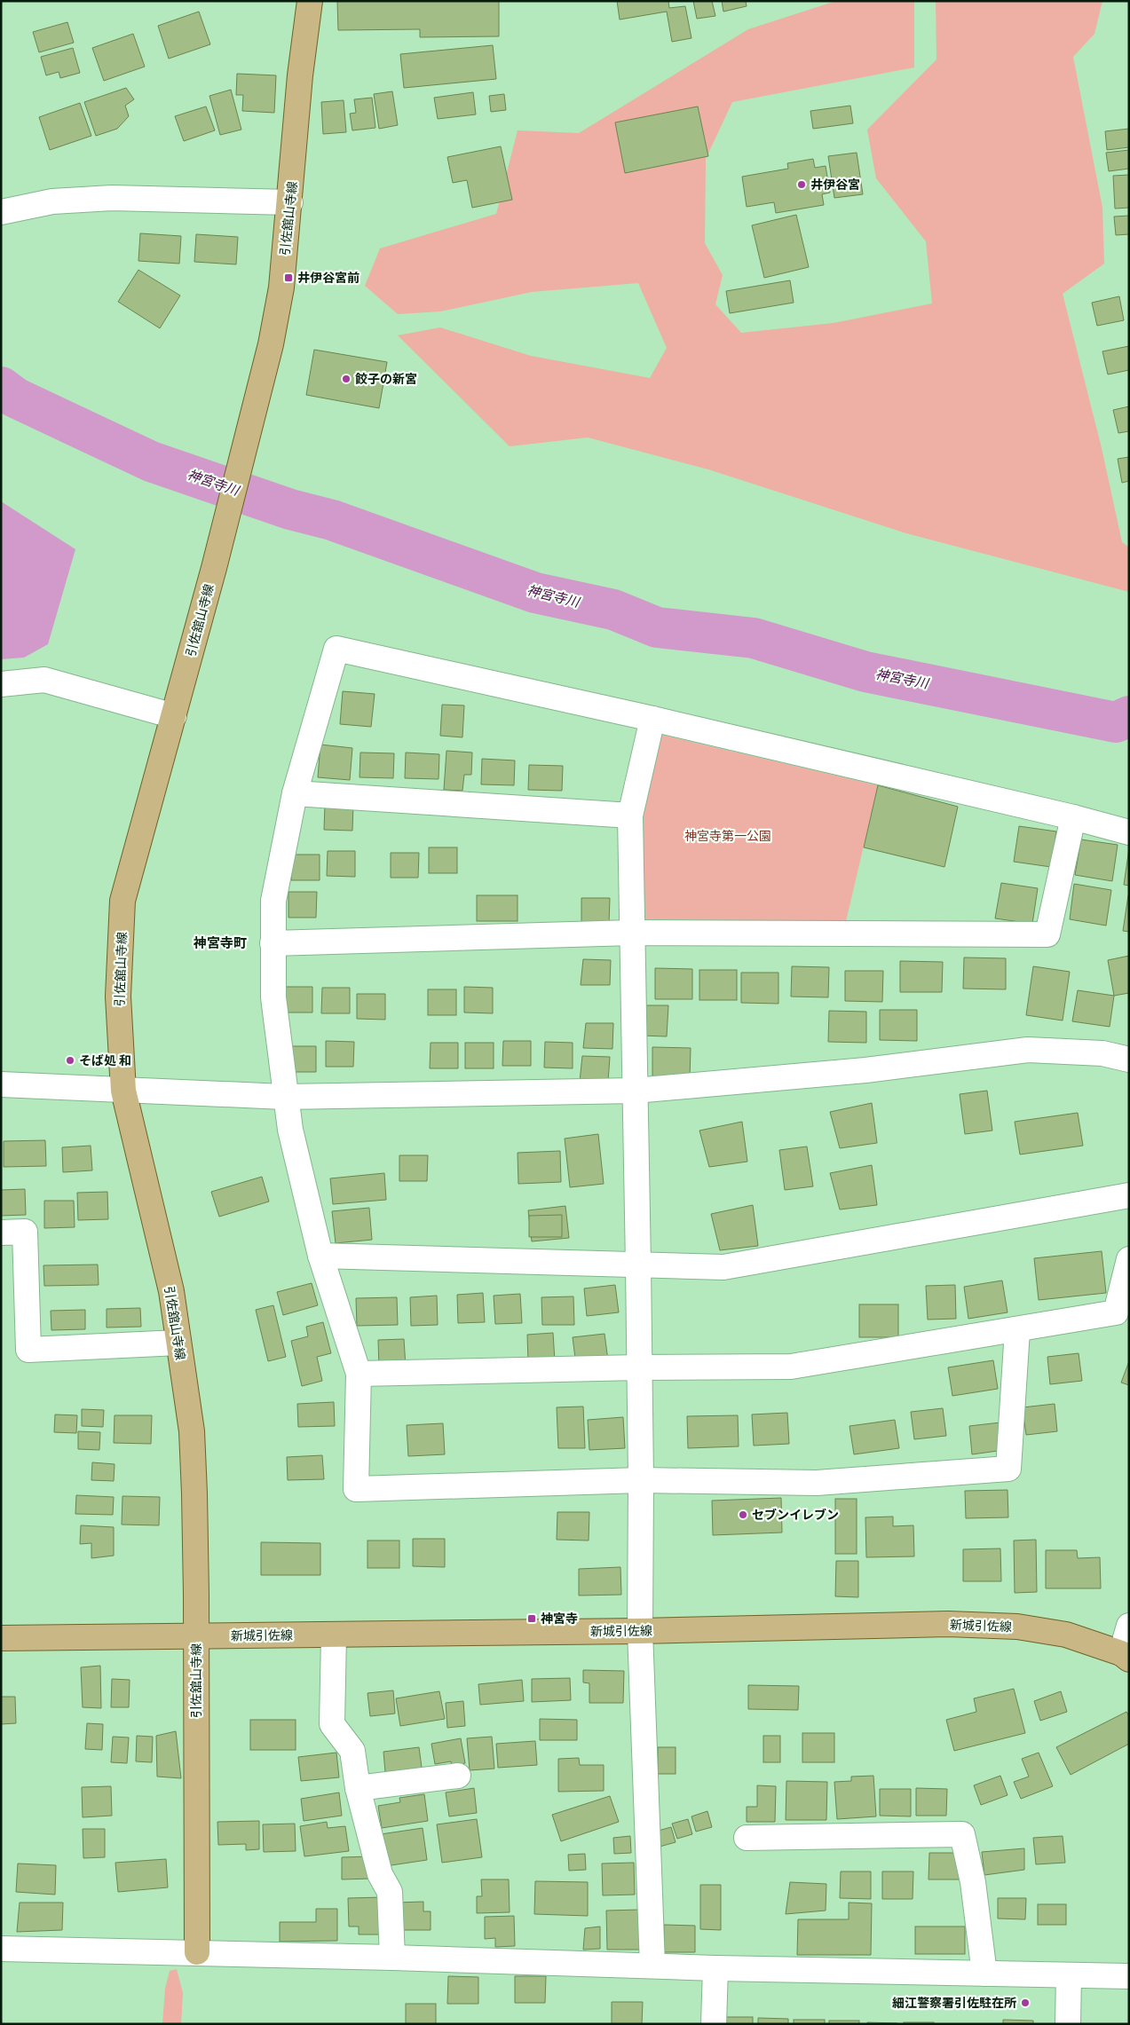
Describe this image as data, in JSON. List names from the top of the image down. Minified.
{"streets":{"main road":["引佐舘山寺線","新城引佐線"]},"crossings":[["引佐舘山寺線","新城引佐線"]],"districts":["神宮寺町"],"water":["神宮寺川"],"parks":["神宮寺第一公園"],"places":{"other":["井伊谷宮","餃子の新宮","そば処 和","セブンイレブン","細江警察署引佐駐在所"],"transit":["井伊谷宮前","神宮寺"]}}
